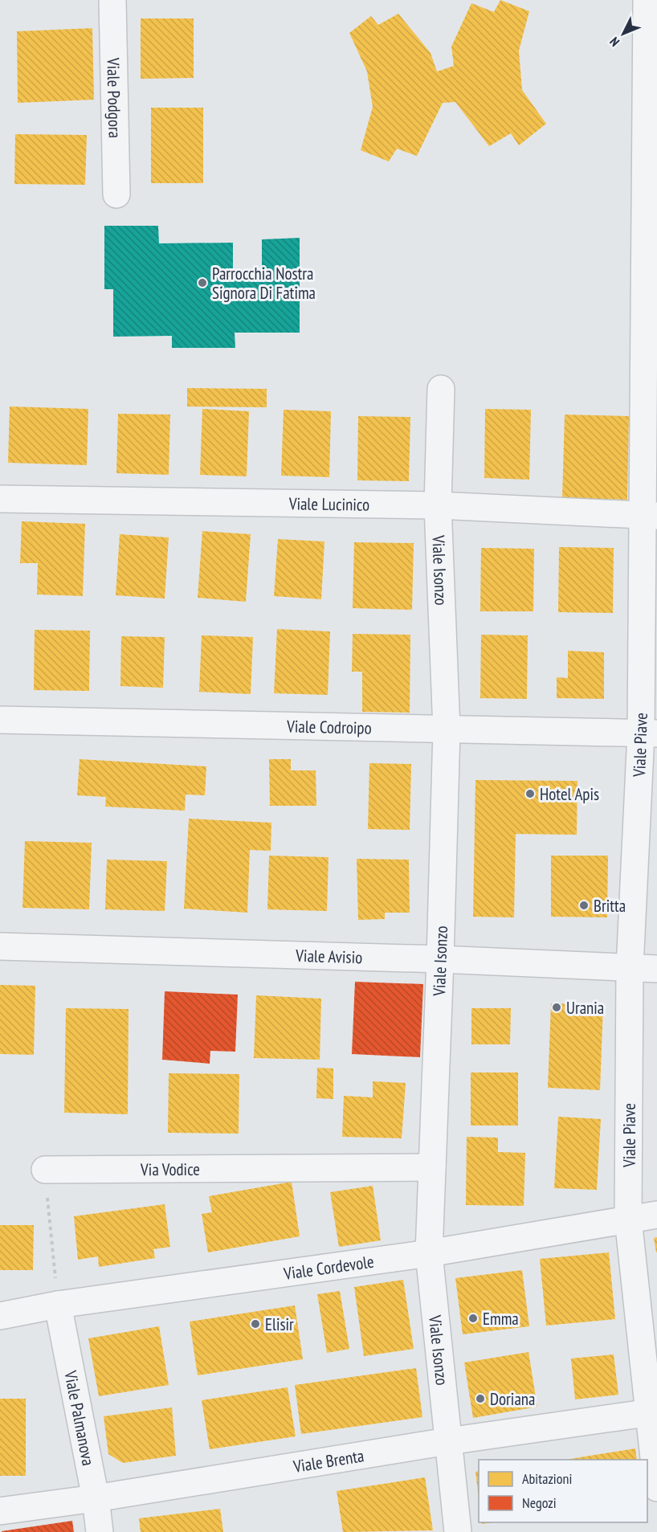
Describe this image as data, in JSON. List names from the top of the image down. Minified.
{"streets":{"street":["Viale Podgora","Viale Lucinico","Viale Isonzo","Viale Codroipo","Viale Piave","Viale Avisio","Via Vodice","Viale Cordevole","Viale Palmanova","Viale Brenta"]},"crossings":[["Viale Lucinico","Viale Isonzo"],["Viale Lucinico","Viale Piave"],["Viale Isonzo","Viale Codroipo"],["Viale Isonzo","Viale Avisio"],["Viale Isonzo","Via Vodice"],["Viale Isonzo","Viale Cordevole"],["Viale Isonzo","Viale Brenta"],["Viale Codroipo","Viale Piave"],["Viale Piave","Viale Avisio"],["Viale Piave","Viale Cordevole"],["Viale Piave","Viale Brenta"],["Viale Cordevole","Viale Palmanova"],["Viale Palmanova","Viale Brenta"]],"places":["Parrocchia Nostra Signora Di Fatima","Hotel Apis","Britta","Urania","Emma","Elisir","Doriana"],"legend":["Abitazioni","Negozi"],"north":"bottom left"}
